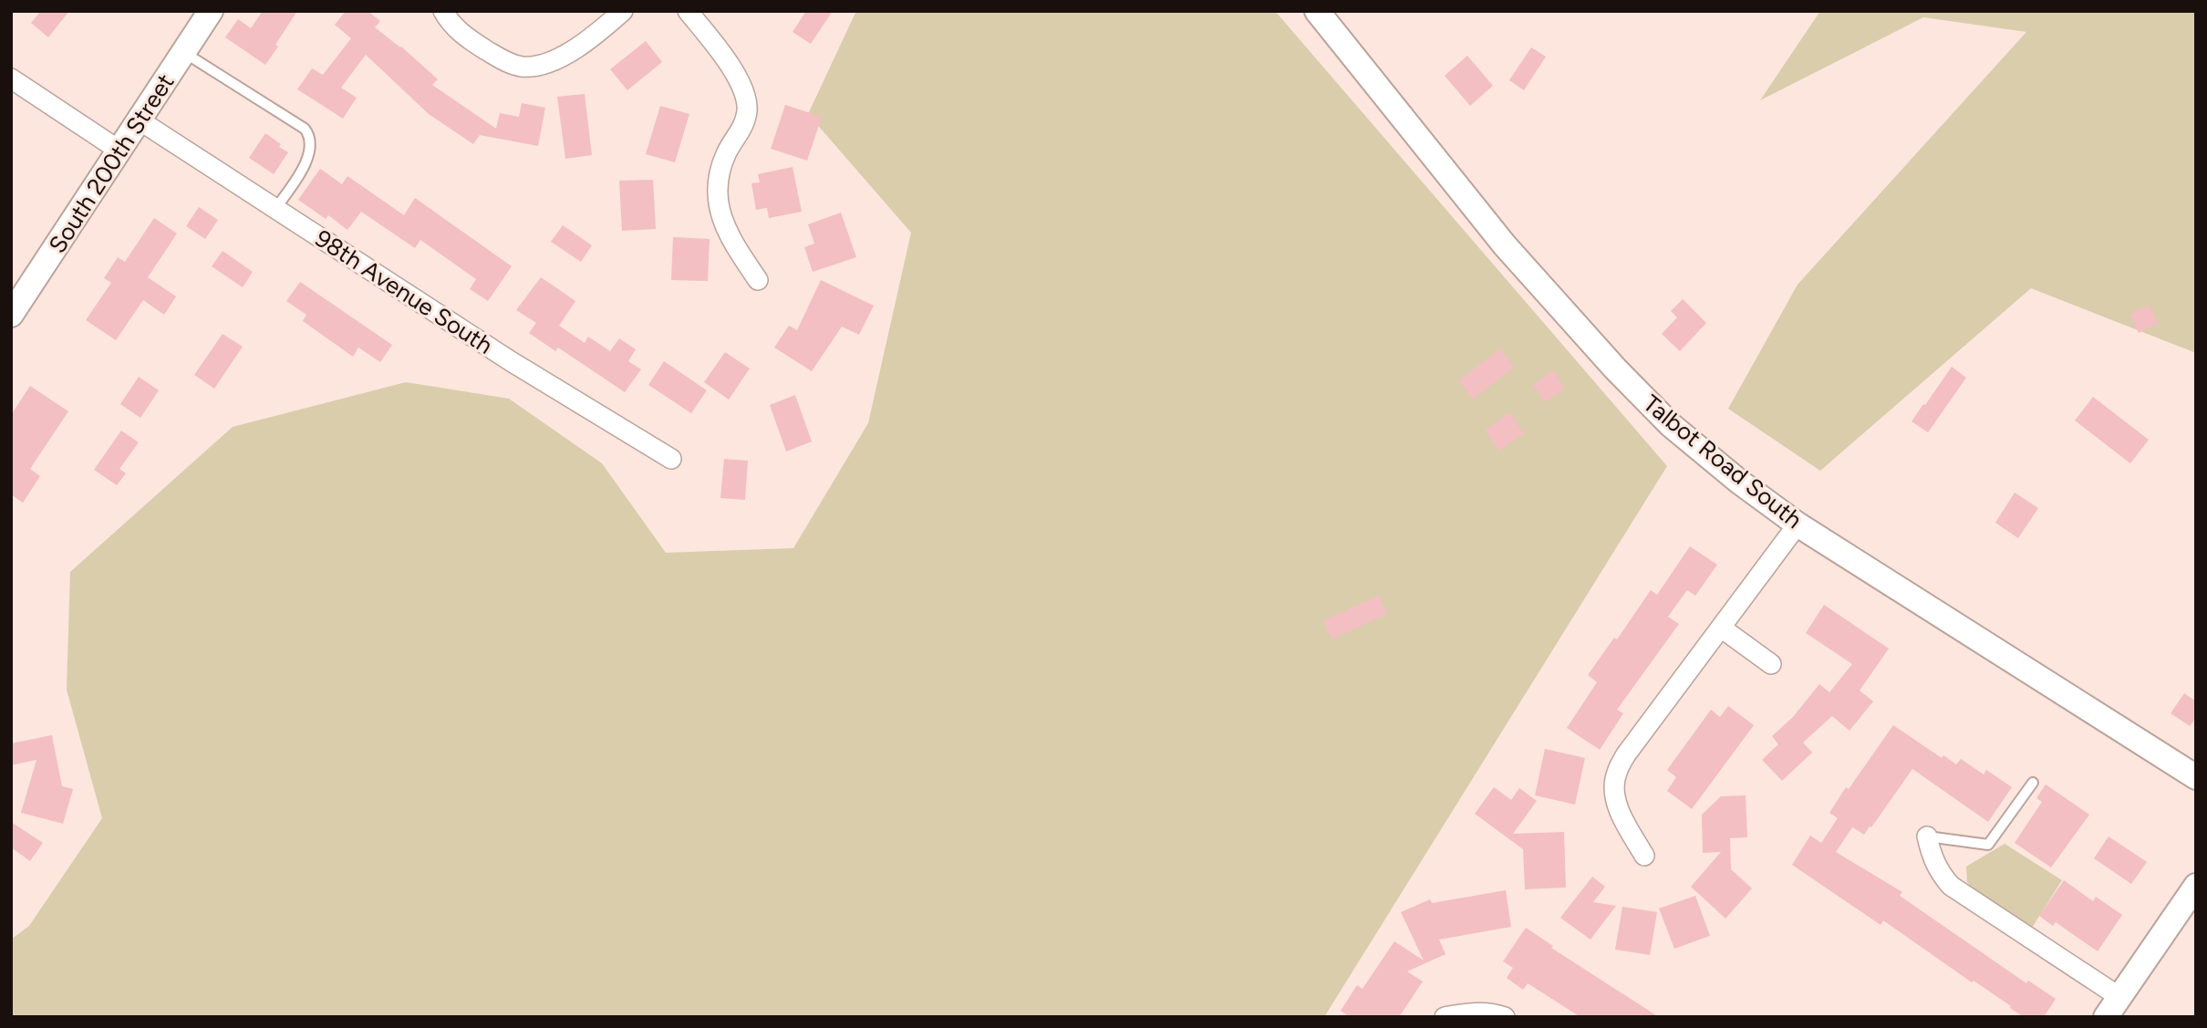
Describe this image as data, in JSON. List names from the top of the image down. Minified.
{"streets":{"street":["South 200th Street","98th Avenue South","Talbot Road South"]},"crossings":[["South 200th Street","98th Avenue South"]]}
